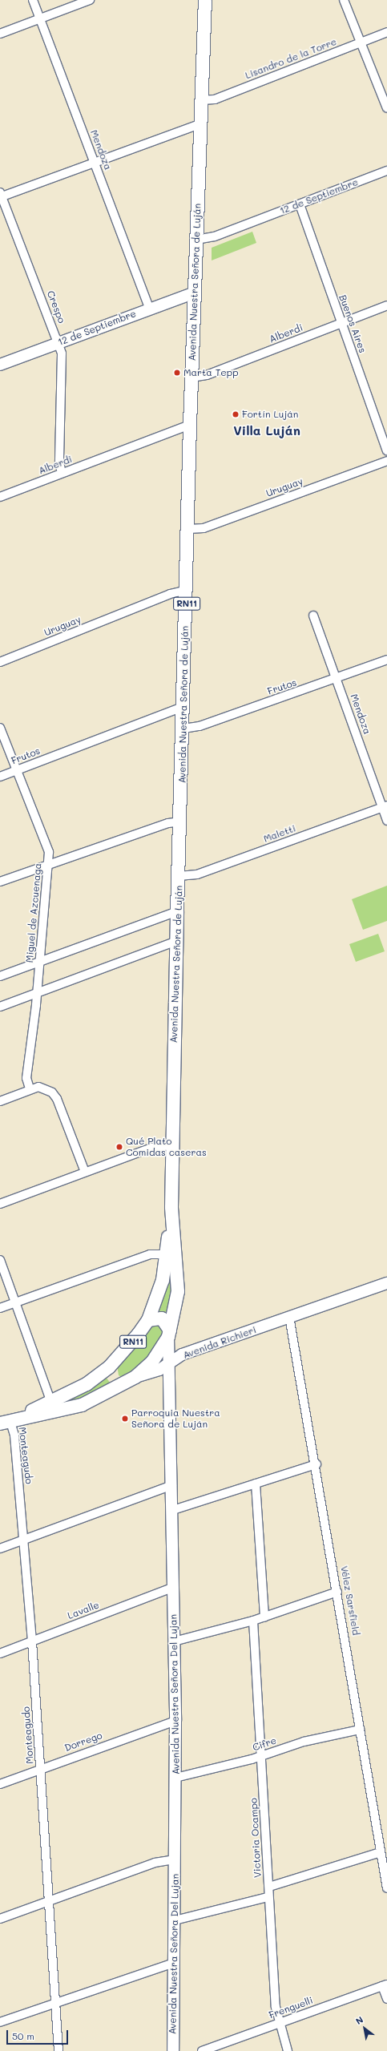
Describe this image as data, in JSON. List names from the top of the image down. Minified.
{"streets":{"main road":["Avenida Nuestra Señora de Luján","RN11","Avenida Richieri"],"street":["Lisandro de la Torre","Mendoza","12 de Septiembre","Crespo","Buenos Aires","Alberdi","Uruguay","Frutos","Maletti","Miguel de Azcuenaga","Monteagudo","Vélez Sarsfield","Lavalle","Avenida Nuestra Señora Del Lujan","Dorrego","Cifre","Victoria Ocampo","Frenguelli"]},"crossings":[["Lisandro de la Torre","Avenida Nuestra Señora de Luján"],["Mendoza","12 de Septiembre"],["Mendoza","Frutos"],["Mendoza","Maletti"],["12 de Septiembre","Avenida Nuestra Señora de Luján"],["12 de Septiembre","Crespo"],["12 de Septiembre","Buenos Aires"],["Avenida Nuestra Señora de Luján","Alberdi"],["Avenida Nuestra Señora de Luján","Uruguay"],["Avenida Nuestra Señora de Luján","RN11"],["Avenida Nuestra Señora de Luján","Frutos"],["Avenida Nuestra Señora de Luján","Maletti"],["Avenida Nuestra Señora de Luján","Avenida Richieri"],["Avenida Nuestra Señora de Luján","Avenida Nuestra Señora Del Lujan"],["Crespo","Alberdi"],["Buenos Aires","Alberdi"],["RN11","Avenida Richieri"],["RN11","Monteagudo"],["Frutos","Miguel de Azcuenaga"],["Avenida Richieri","Monteagudo"],["Avenida Richieri","Vélez Sarsfield"],["Avenida Richieri","Avenida Nuestra Señora Del Lujan"],["Monteagudo","Lavalle"],["Monteagudo","Dorrego"],["Vélez Sarsfield","Cifre"],["Lavalle","Avenida Nuestra Señora Del Lujan"],["Avenida Nuestra Señora Del Lujan","Dorrego"],["Avenida Nuestra Señora Del Lujan","Cifre"],["Cifre","Victoria Ocampo"],["Victoria Ocampo","Frenguelli"]],"districts":["Villa Luján"],"places":["Marta Tepp","Fortín Luján","Qué Plato Comidas caseras","Parroquia Nuestra Señora de Luján"],"scale_bar":"50 m","north":"top left"}
